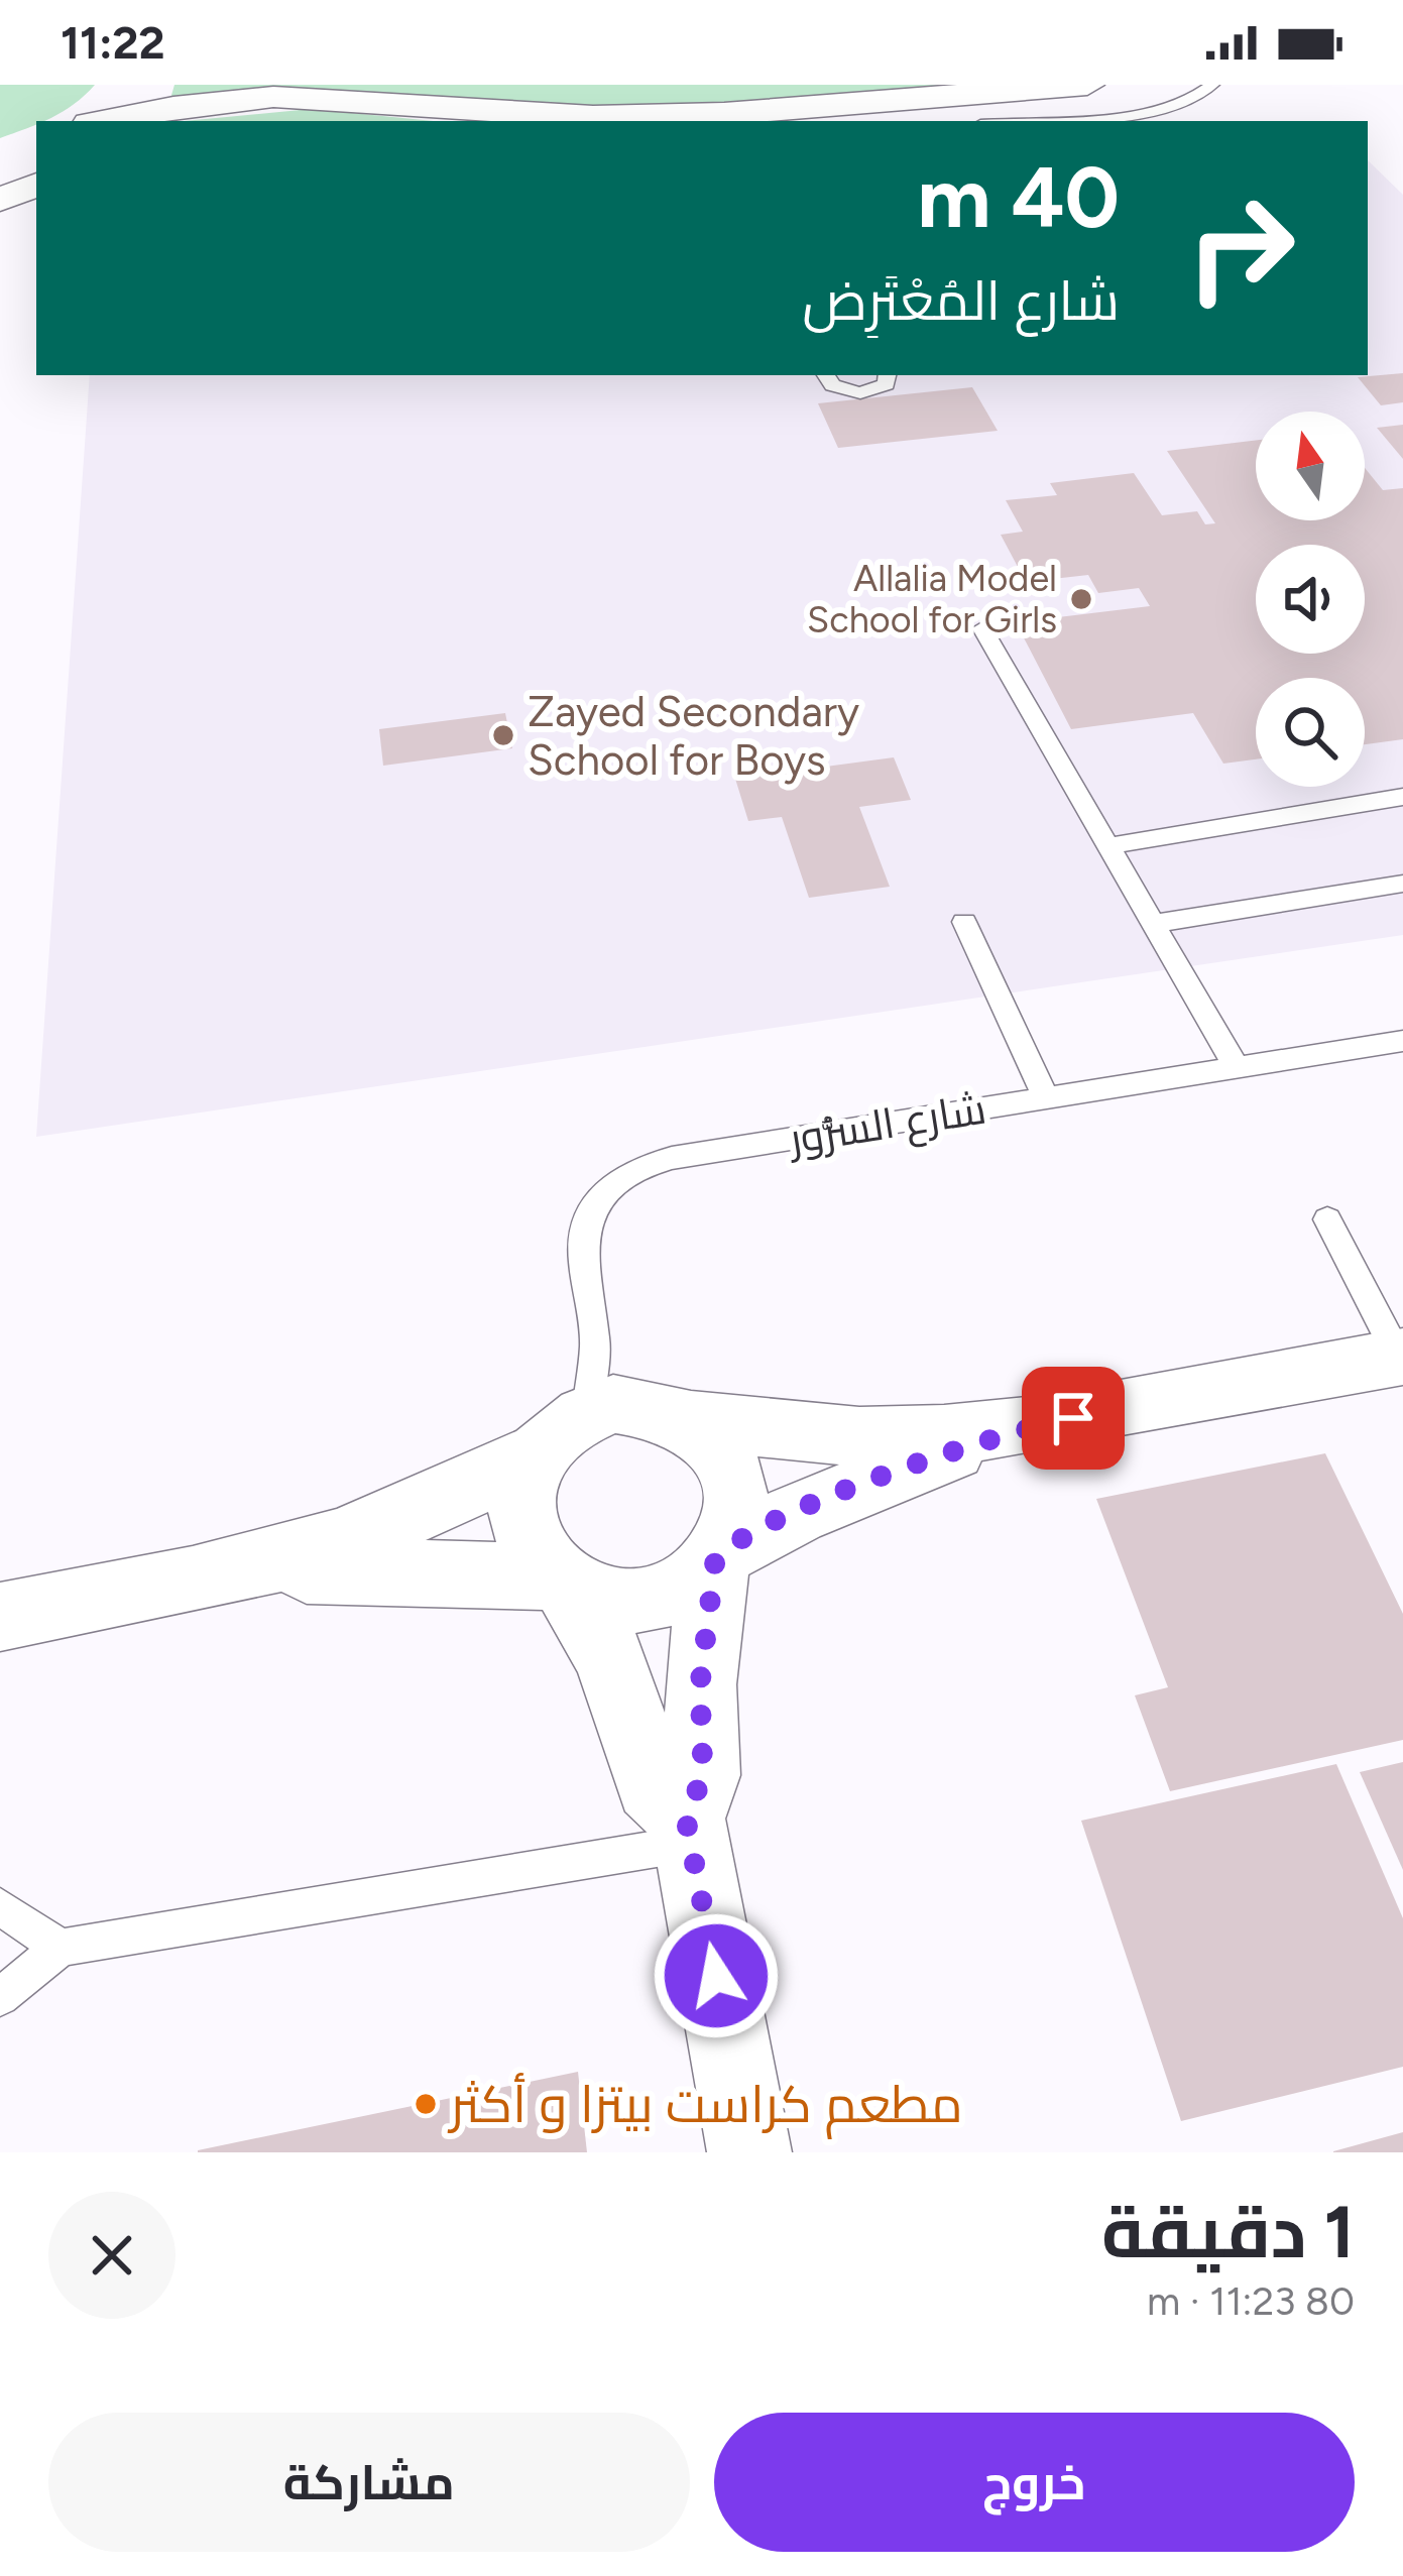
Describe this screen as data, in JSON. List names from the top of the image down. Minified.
{"streets":{"lane":["شارع السُّرُور"]},"places":["Allalia Model School for Girls","Zayed Secondary School for Boys","مطعم كراست بيتزا و أكثر"],"north":"top","page":{"status":"11:22","turn":["40 m","شارع المُعْتَرِض"],"heading":["1 دقيقة","80 m · 11:23"],"buttons":["خروج","مشاركة"]}}
